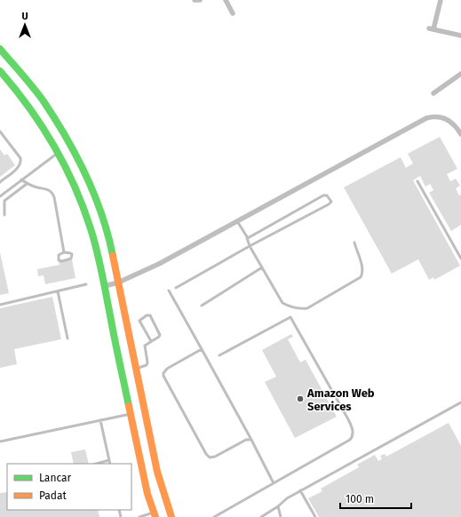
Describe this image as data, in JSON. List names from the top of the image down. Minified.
{"places":["Amazon Web Services"],"legend":["Lancar","Padat"],"scale_bar":"100 m","north":"top"}
